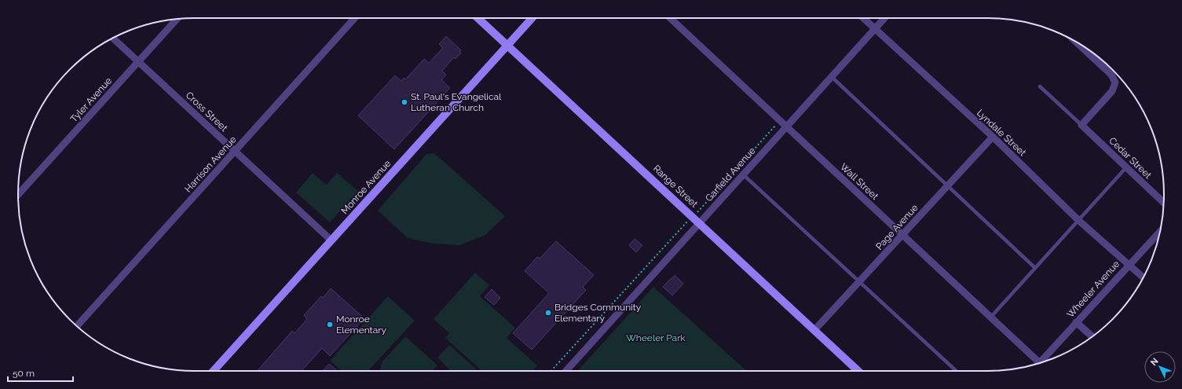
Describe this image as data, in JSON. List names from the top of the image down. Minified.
{"streets":{"street":["Tyler Avenue","Cross Street","Lyndale Street","Cedar Street","Harrison Avenue","Garfield Avenue","Wall Street","Range Street","Monroe Avenue","Page Avenue","Wheeler Avenue"]},"crossings":[["Tyler Avenue","Cross Street"],["Cross Street","Harrison Avenue"],["Cross Street","Monroe Avenue"],["Lyndale Street","Garfield Avenue"],["Lyndale Street","Page Avenue"],["Lyndale Street","Wheeler Avenue"],["Garfield Avenue","Wall Street"],["Garfield Avenue","Range Street"],["Wall Street","Page Avenue"],["Range Street","Monroe Avenue"],["Range Street","Page Avenue"]],"parks":["Wheeler Park"],"places":["St. Paul's Evangelical Lutheran Church","Bridges Community Elementary","Monroe Elementary"],"scale_bar":"50 m","north":"top left"}
